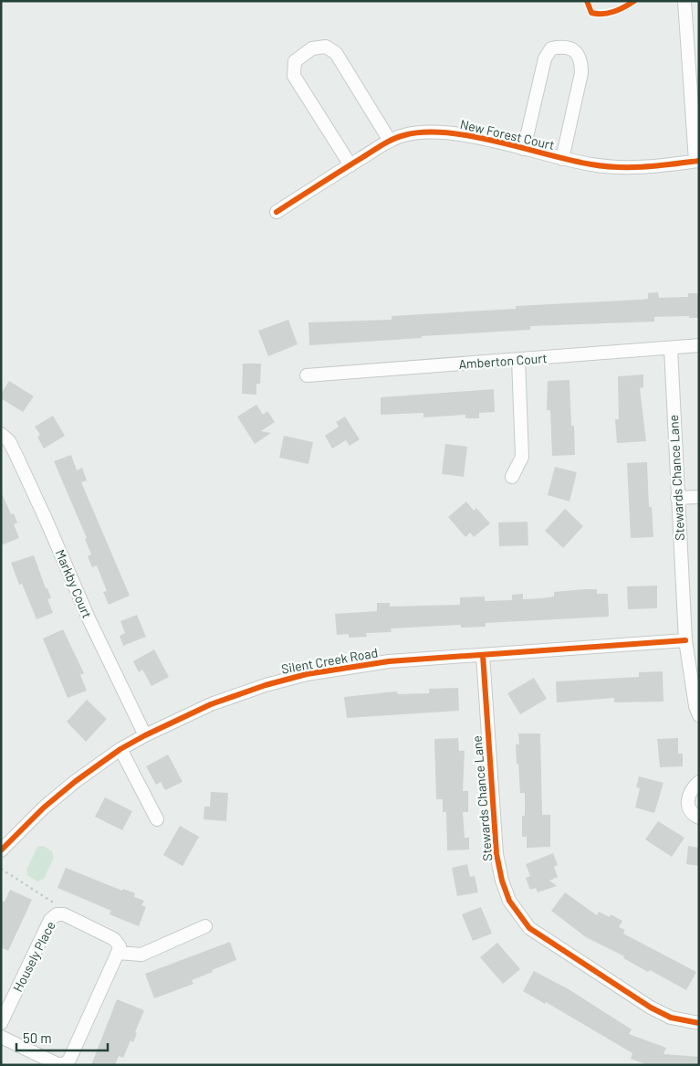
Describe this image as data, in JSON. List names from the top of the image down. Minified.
{"streets":{"street":["New Forest Court","Amberton Court","Stewards Chance Lane","Markby Court","Silent Creek Road","Housely Place"]},"crossings":[["Amberton Court","Stewards Chance Lane"],["Stewards Chance Lane","Silent Creek Road"],["Markby Court","Silent Creek Road"]],"scale_bar":"50 m"}
